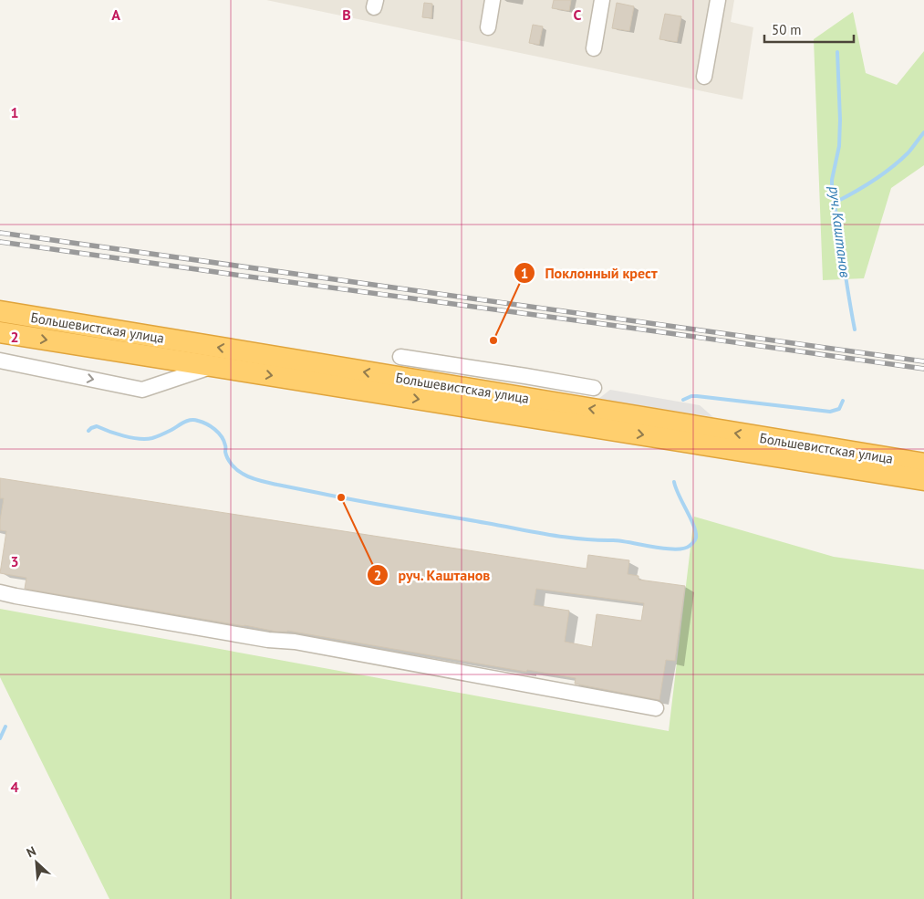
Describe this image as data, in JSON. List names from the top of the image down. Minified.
{"streets":{"highway":["Большевистская улица"]},"water":["руч. Каштанов"],"places":["Поклонный крест","руч. Каштанов"],"scale_bar":"50 m","north":"top left","grid":{"columns":["A","B","C"],"rows":["1","2","3","4"]}}
